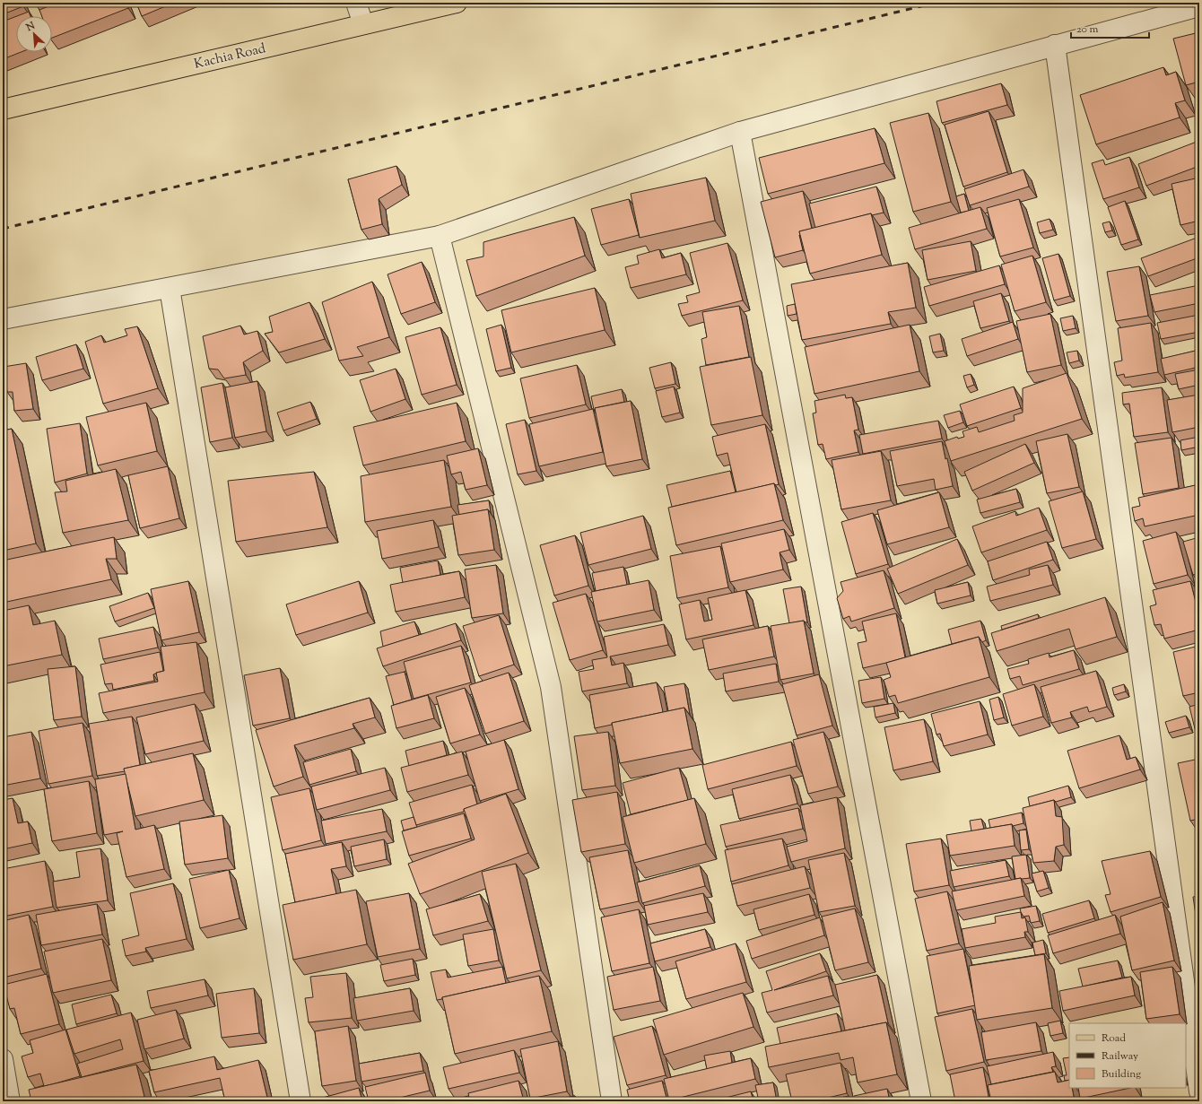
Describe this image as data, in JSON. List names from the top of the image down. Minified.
{"streets":{"main road":["Kachia Road"]},"legend":["Road","Railway","Building"],"scale_bar":"20 m","north":"top left"}
